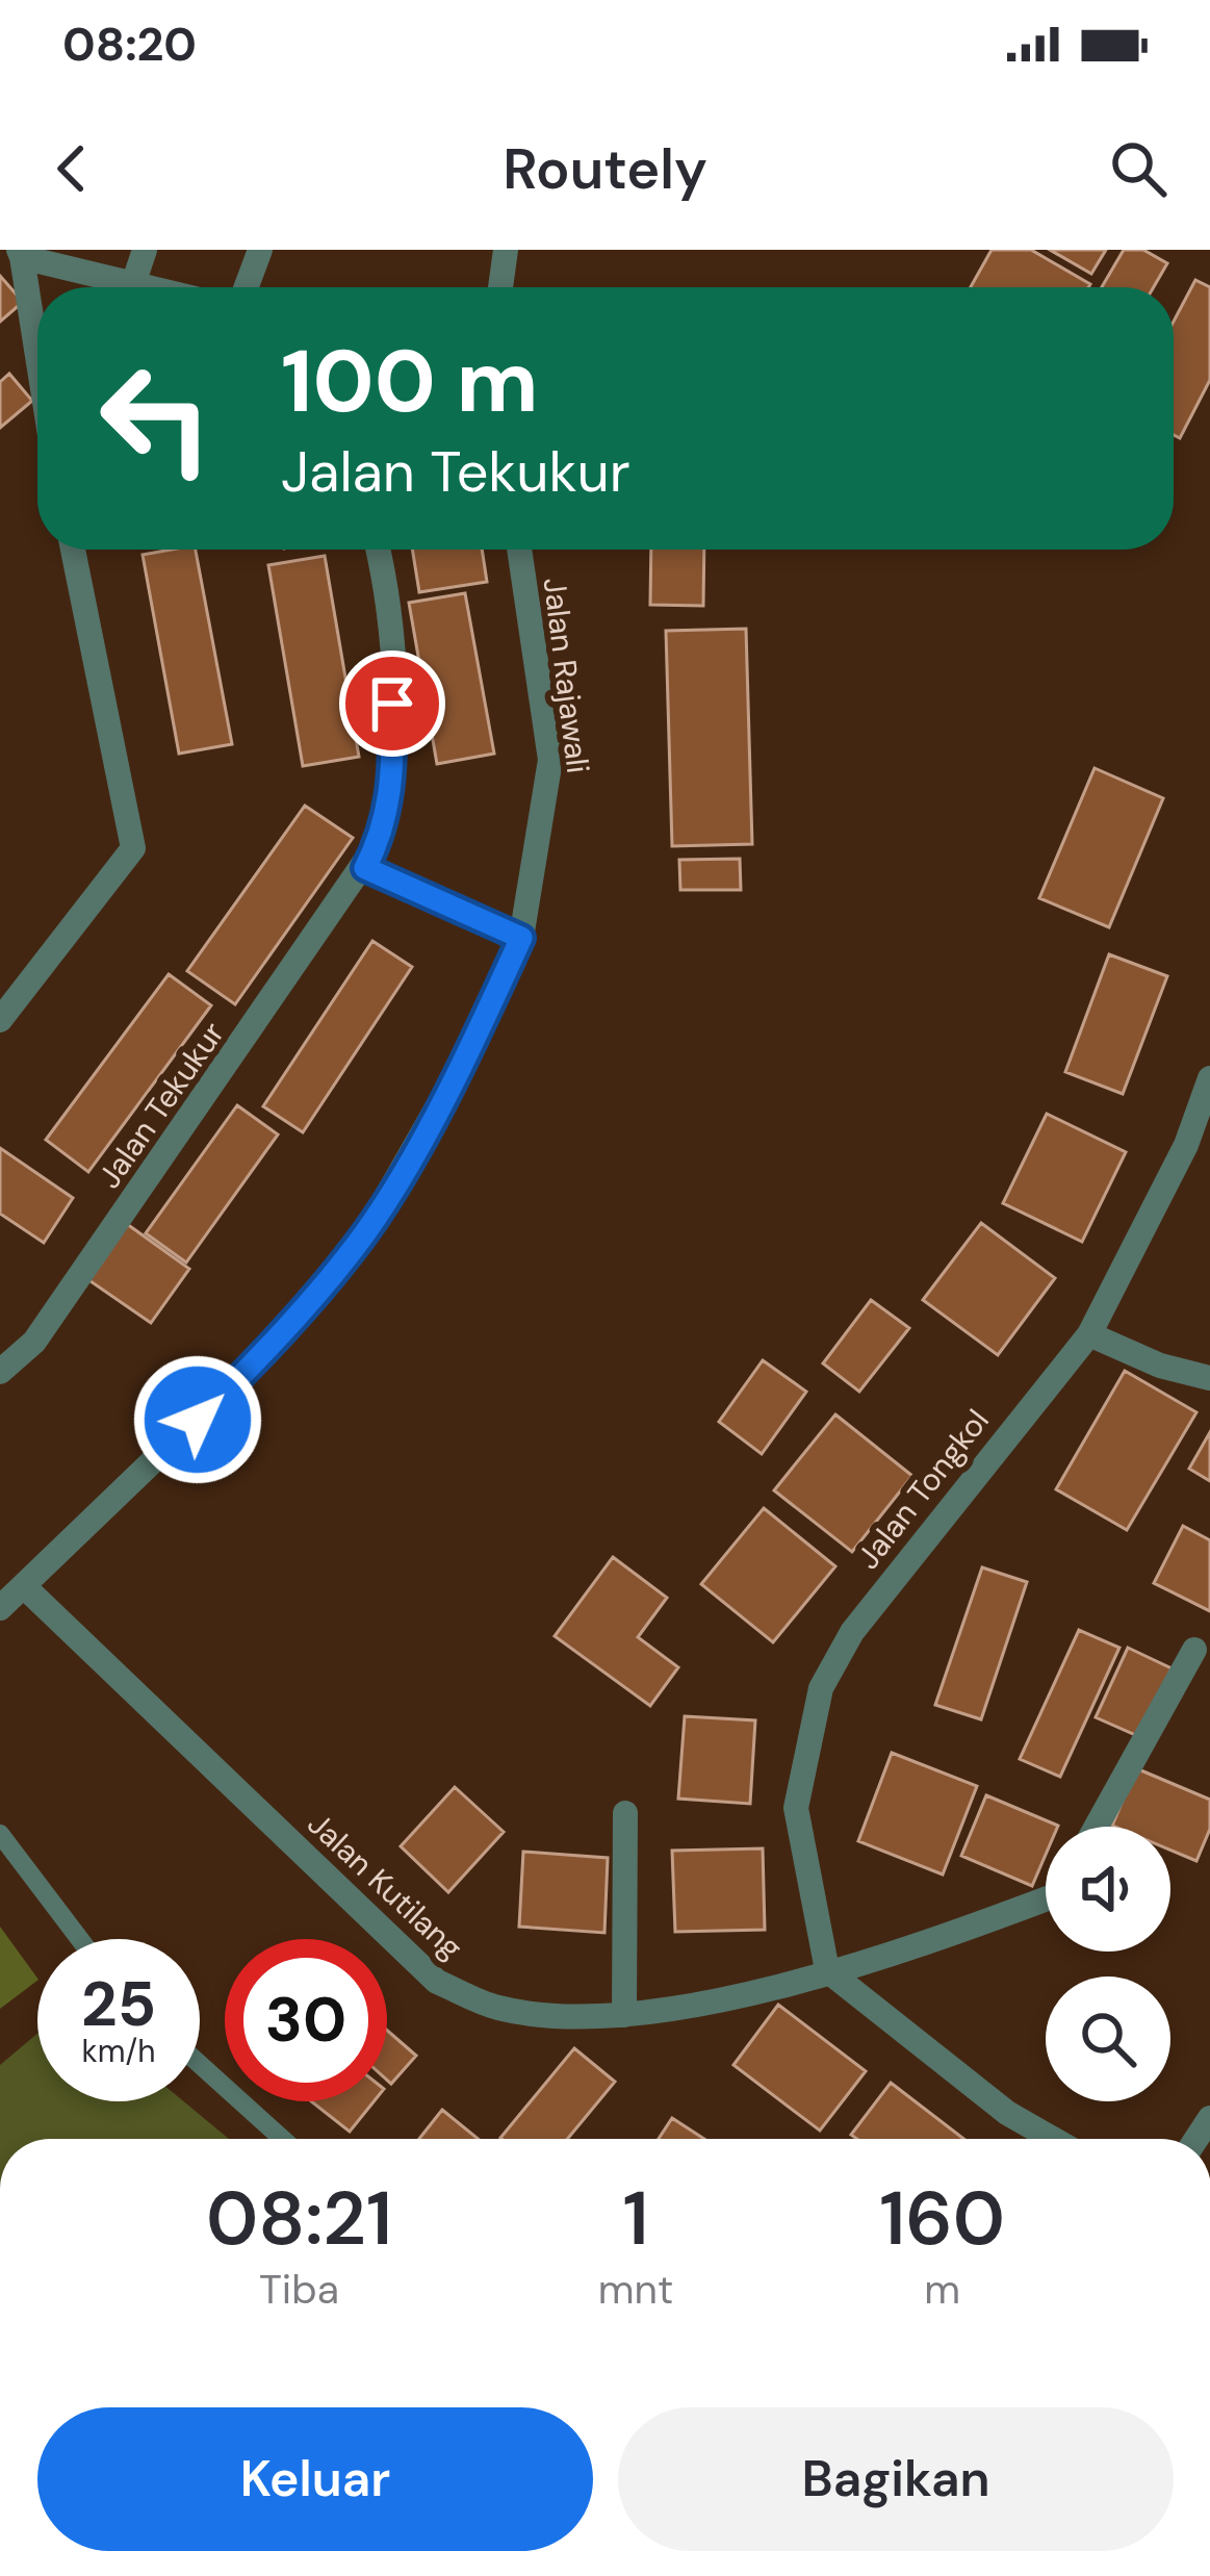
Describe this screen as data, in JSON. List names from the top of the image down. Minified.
{"streets":{"street":["Jalan Rajawali","Jalan Tekukur","Jalan Tongkol","Jalan Kutilang"]},"crossings":[["Jalan Rajawali","Jalan Kutilang"],["Jalan Tongkol","Jalan Kutilang"]],"page":{"status":"08:20","header":"Routely","turn":["100 m","Jalan Tekukur"],"speed":"25 km/h","limit":"30","eta":["08:21","Tiba","1","mnt","160","m"],"buttons":["Keluar","Bagikan"]}}
